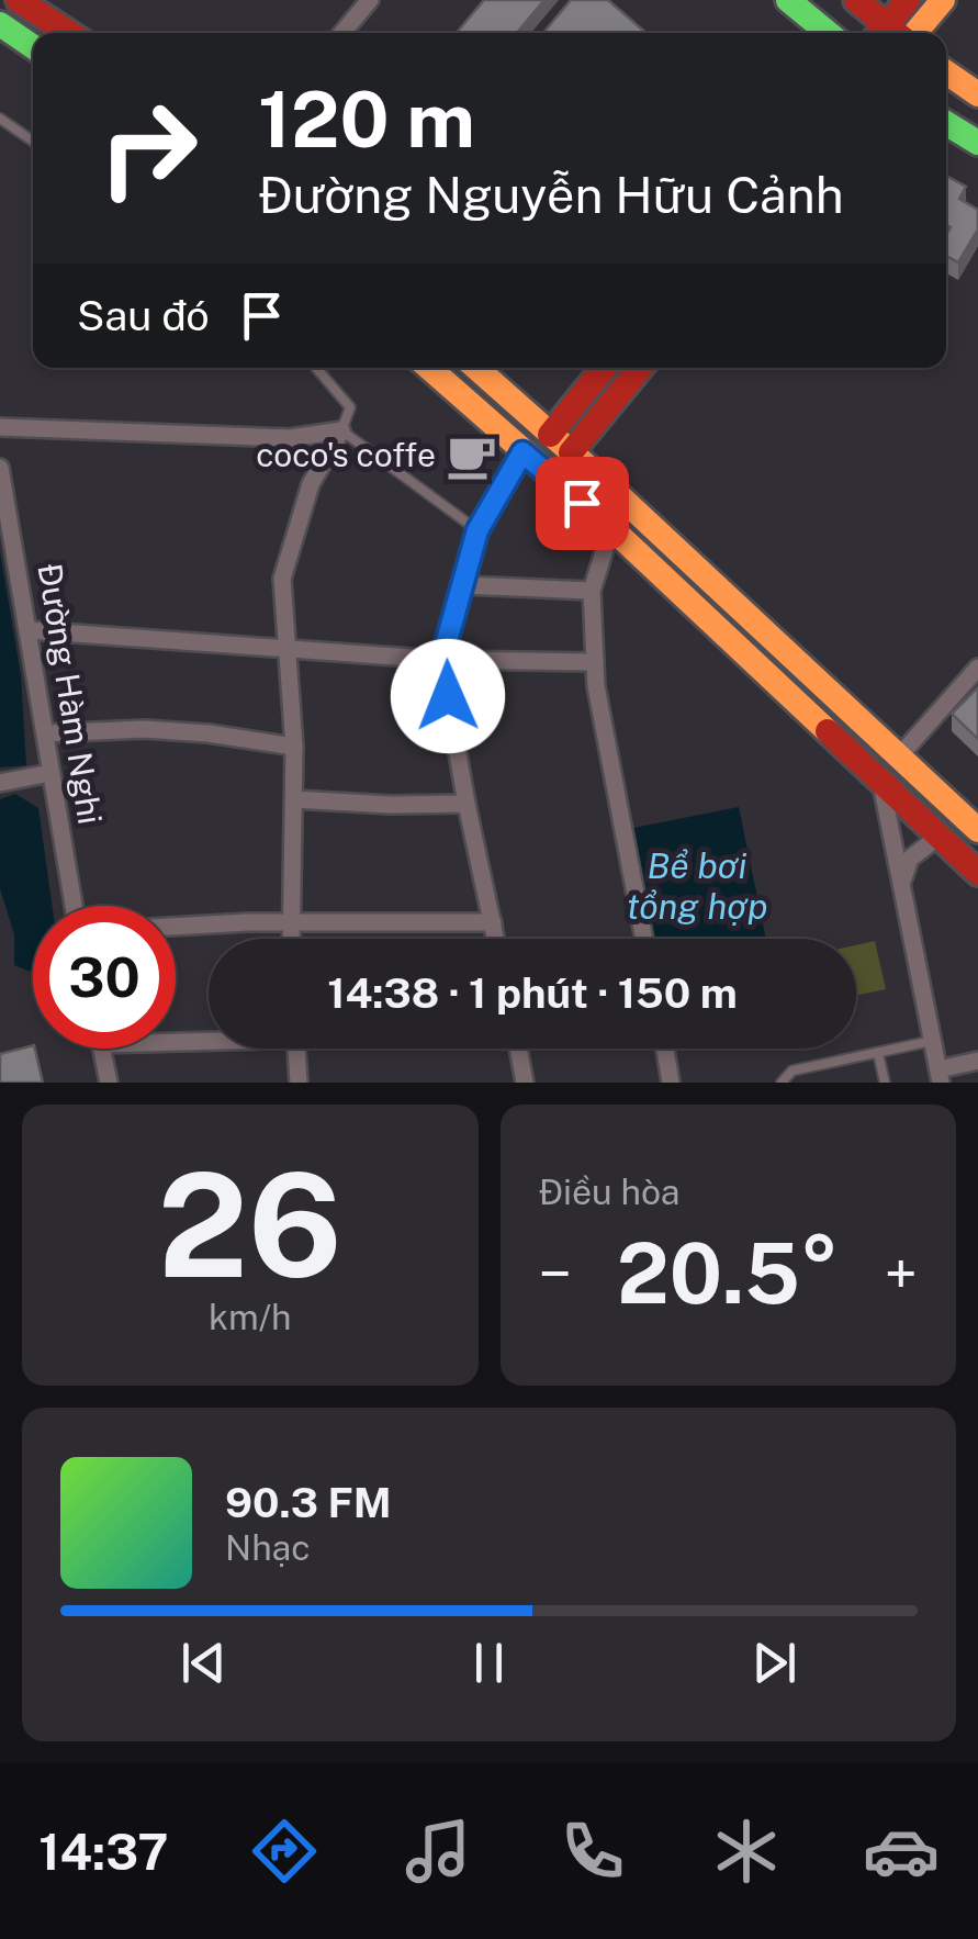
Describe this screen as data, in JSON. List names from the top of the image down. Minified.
{"streets":{"street":["Đường Hàm Nghi"]},"water":["Bể bơi tổng hợp"],"places":{"cafe":["coco's coffe"]},"page":{"turn":["120 m","Đường Nguyễn Hữu Cảnh"],"then":"Sau đó","limit":"30","trip":"14:38 · 1 phút · 150 m","tile":[["26","km/h"],"Điều hòa"],"heat":["−","20.5°","+"],"song":["90.3 FM","Nhạc"],"tabs":"14:37"}}
